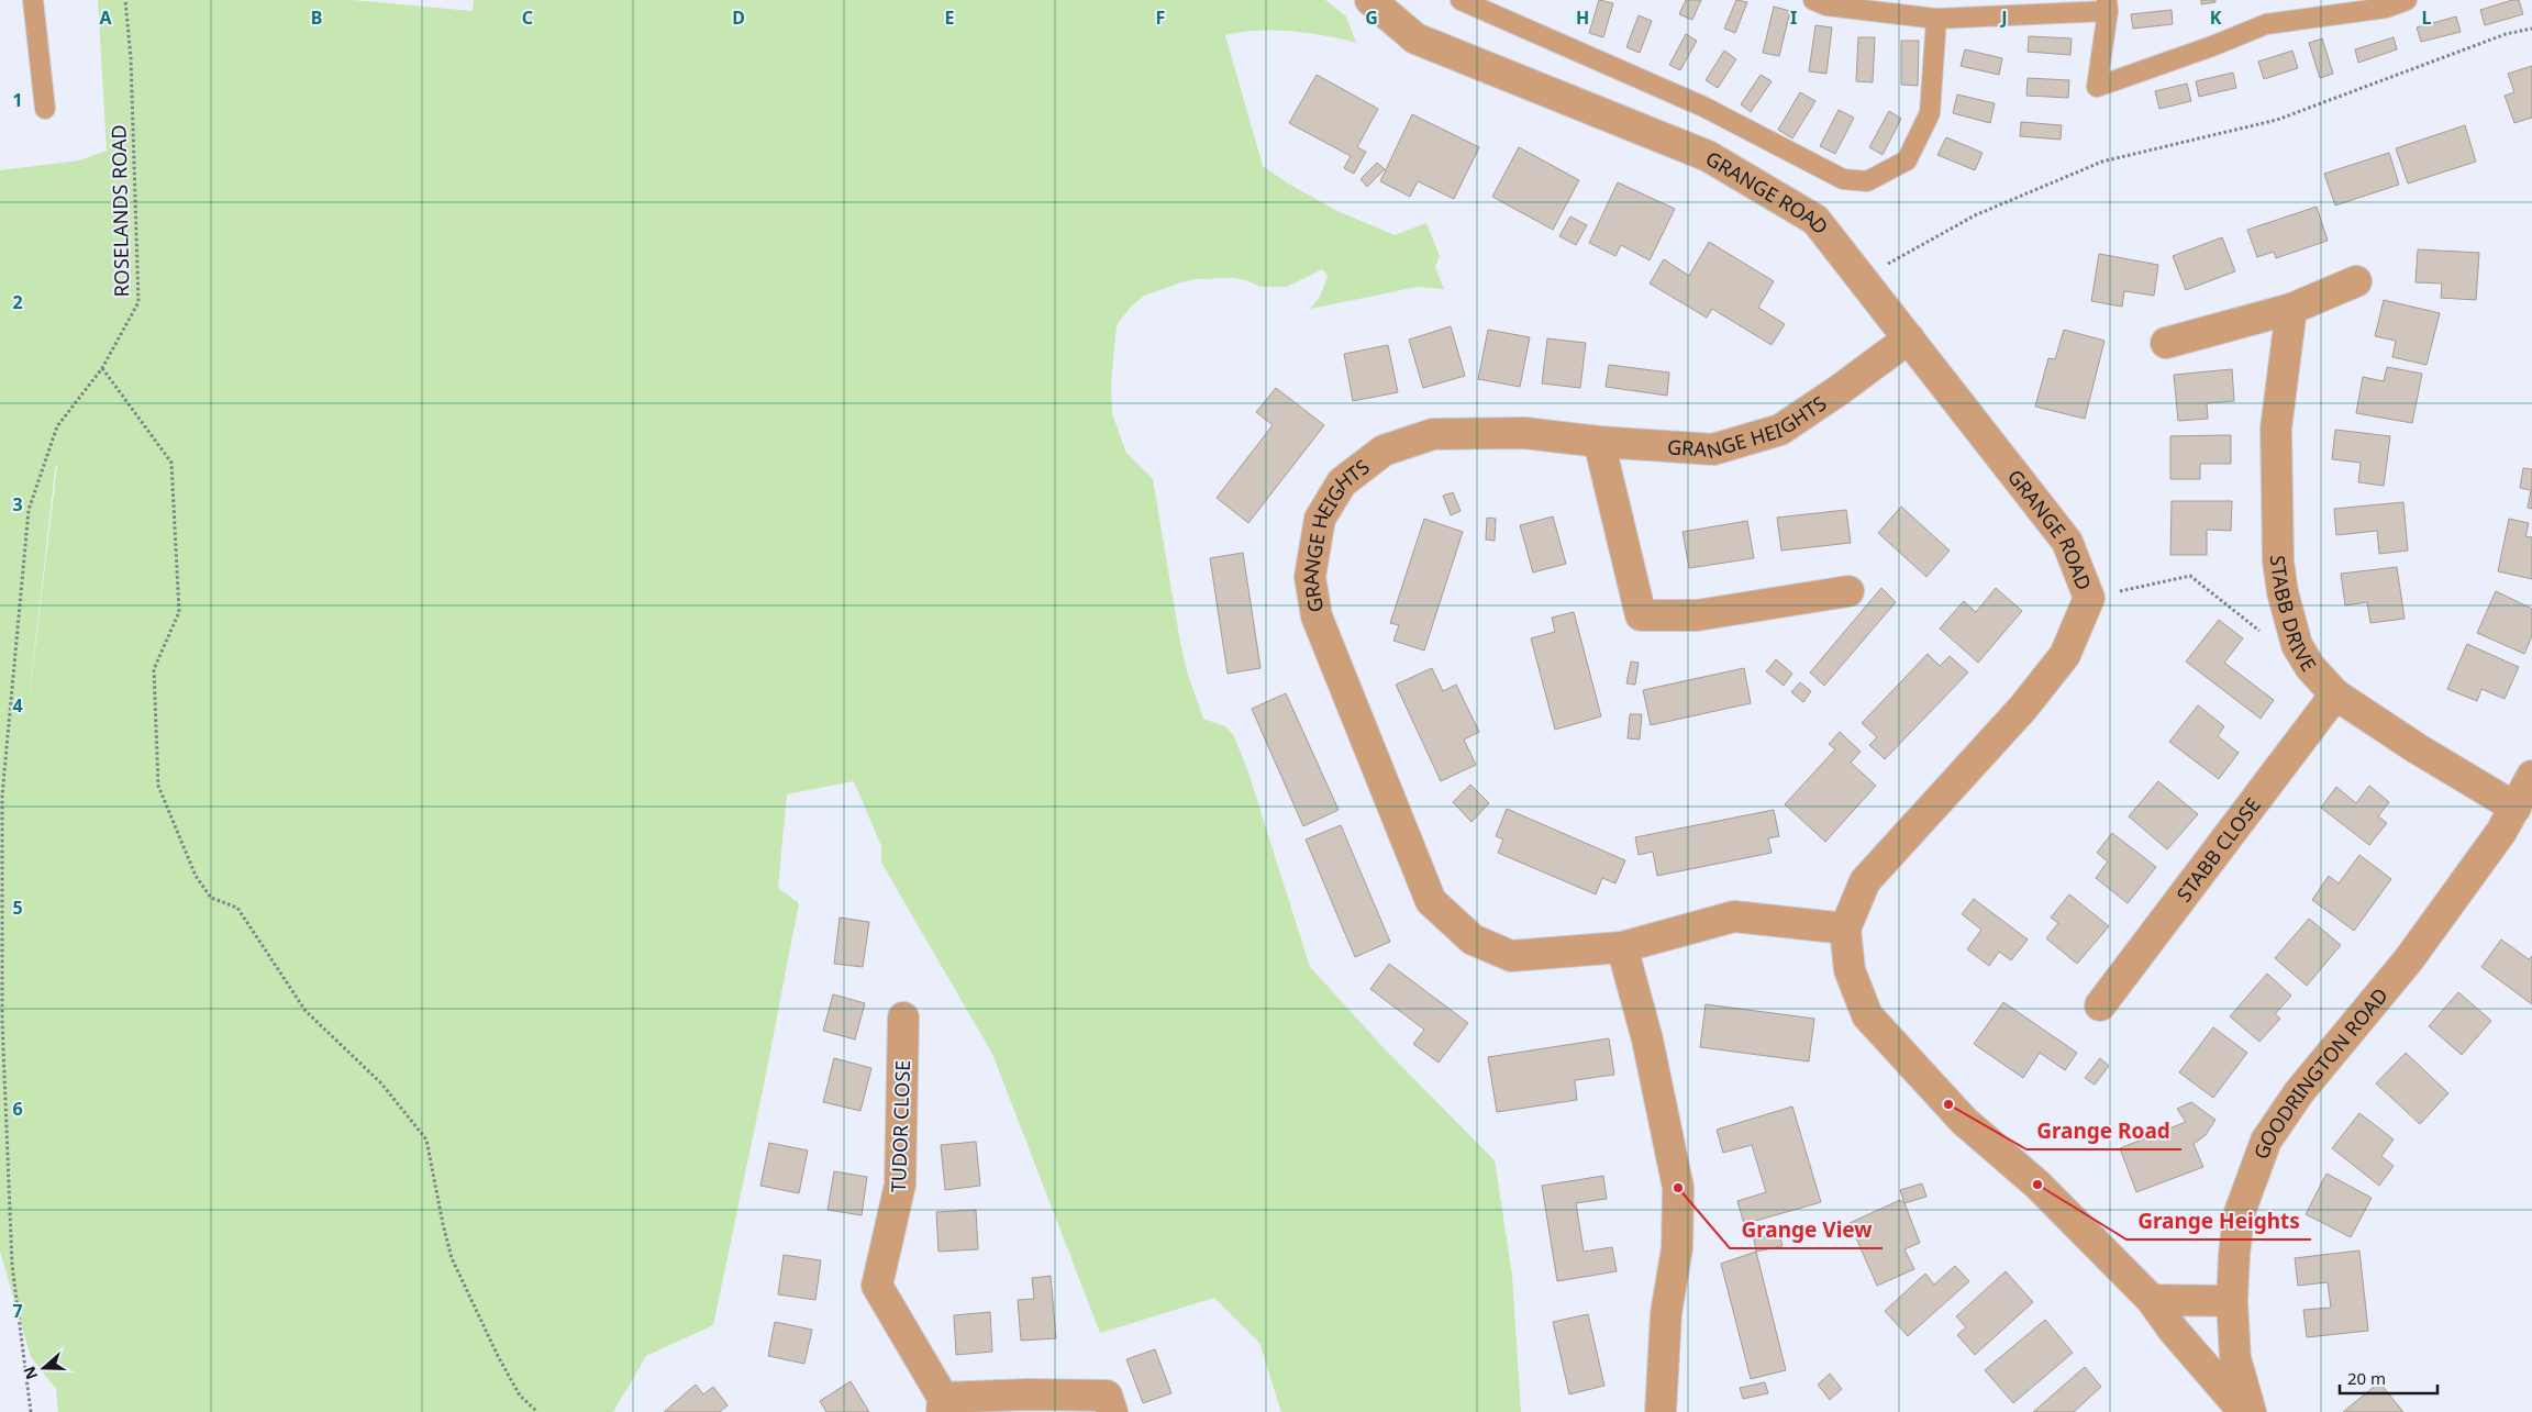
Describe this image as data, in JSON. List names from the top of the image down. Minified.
{"streets":{"street":["GRANGE ROAD","GRANGE HEIGHTS","STABB DRIVE","STABB CLOSE","GOODRINGTON ROAD","TUDOR CLOSE"],"path":["ROSELANDS ROAD"]},"crossings":[["GRANGE ROAD","GRANGE HEIGHTS"],["STABB DRIVE","STABB CLOSE"],["STABB DRIVE","GOODRINGTON ROAD"]],"places":["Grange Road","Grange Heights","Grange View"],"scale_bar":"20 m","north":"left","grid":{"columns":["A","B","C","D","E","F","G","H","I","J","K","L"],"rows":["1","2","3","4","5","6","7"]}}
